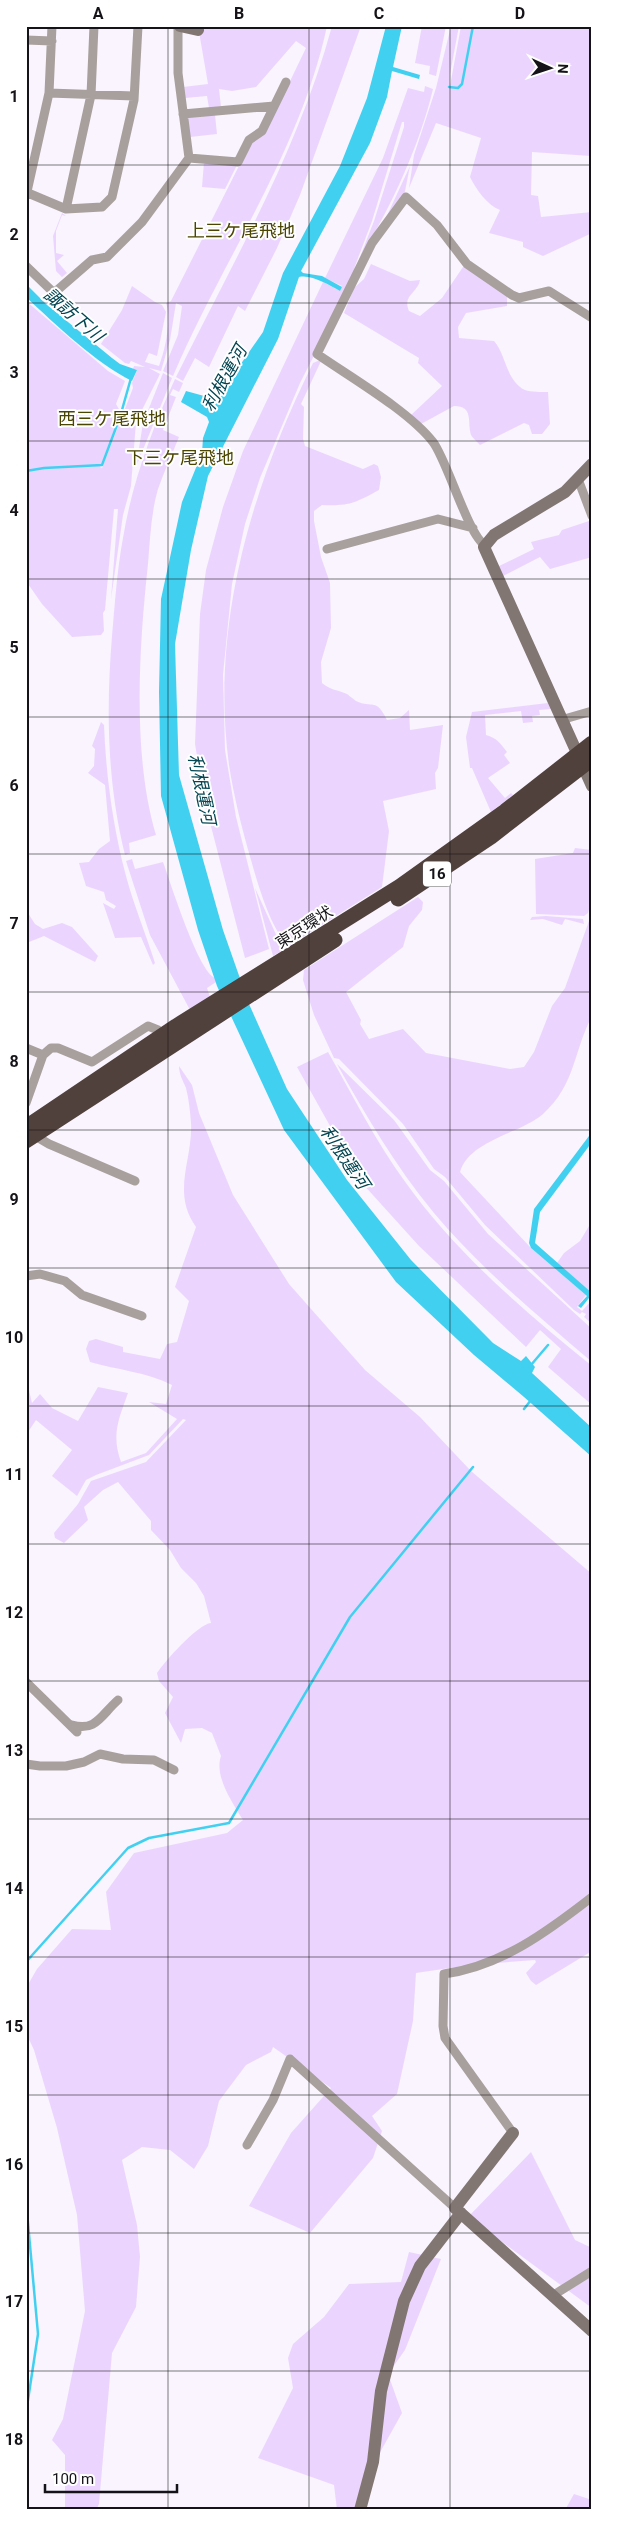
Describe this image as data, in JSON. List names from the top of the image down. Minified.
{"streets":{"highway":["16","東京環状"]},"districts":["上三ケ尾飛地","西三ケ尾飛地","下三ケ尾飛地"],"water":["諏訪下川","利根運河"],"scale_bar":"100 m","north":"right","grid":{"columns":["A","B","C","D"],"rows":["1","2","3","4","5","6","7","8","9","10","11","12","13","14","15","16","17","18"]}}
